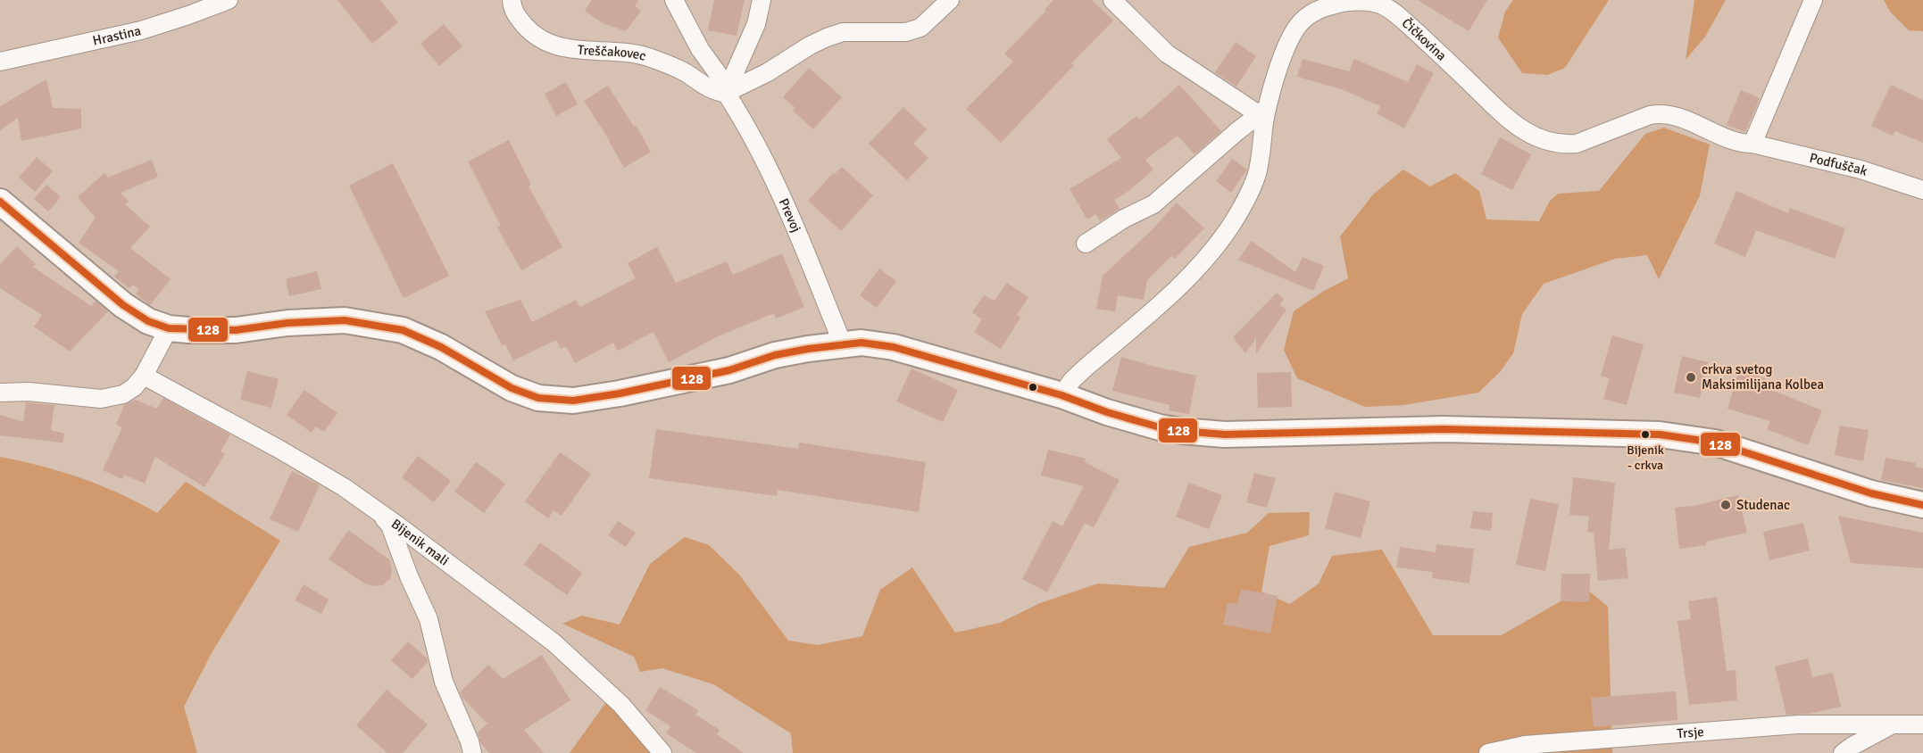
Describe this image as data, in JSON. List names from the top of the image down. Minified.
{"streets":{"street":["Hrastina","Čičkovina","Treščakovec","Podfuščak","Prevoj","Bijenik mali","Trsje"]},"crossings":[["Čičkovina","Podfuščak"],["Treščakovec","Prevoj"]],"places":["crkva svetog Maksimilijana Kolbea","Bijenik - crkva","Studenac"],"lines":["transit line 128"]}
